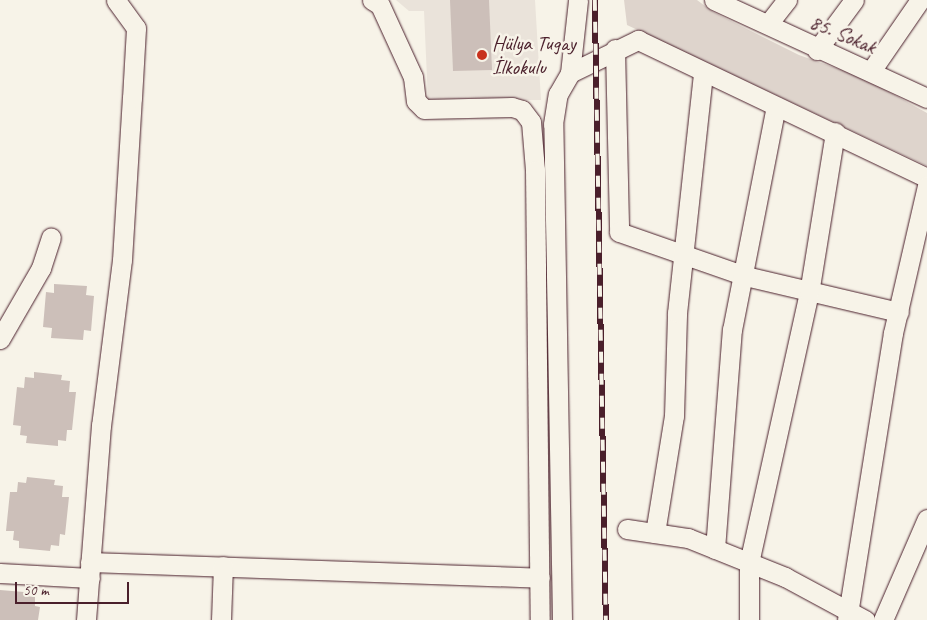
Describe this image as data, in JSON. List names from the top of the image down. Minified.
{"streets":{"street":["85. Sokak"]},"places":["Hülya Tugay İlkokulu"],"scale_bar":"50 m"}
